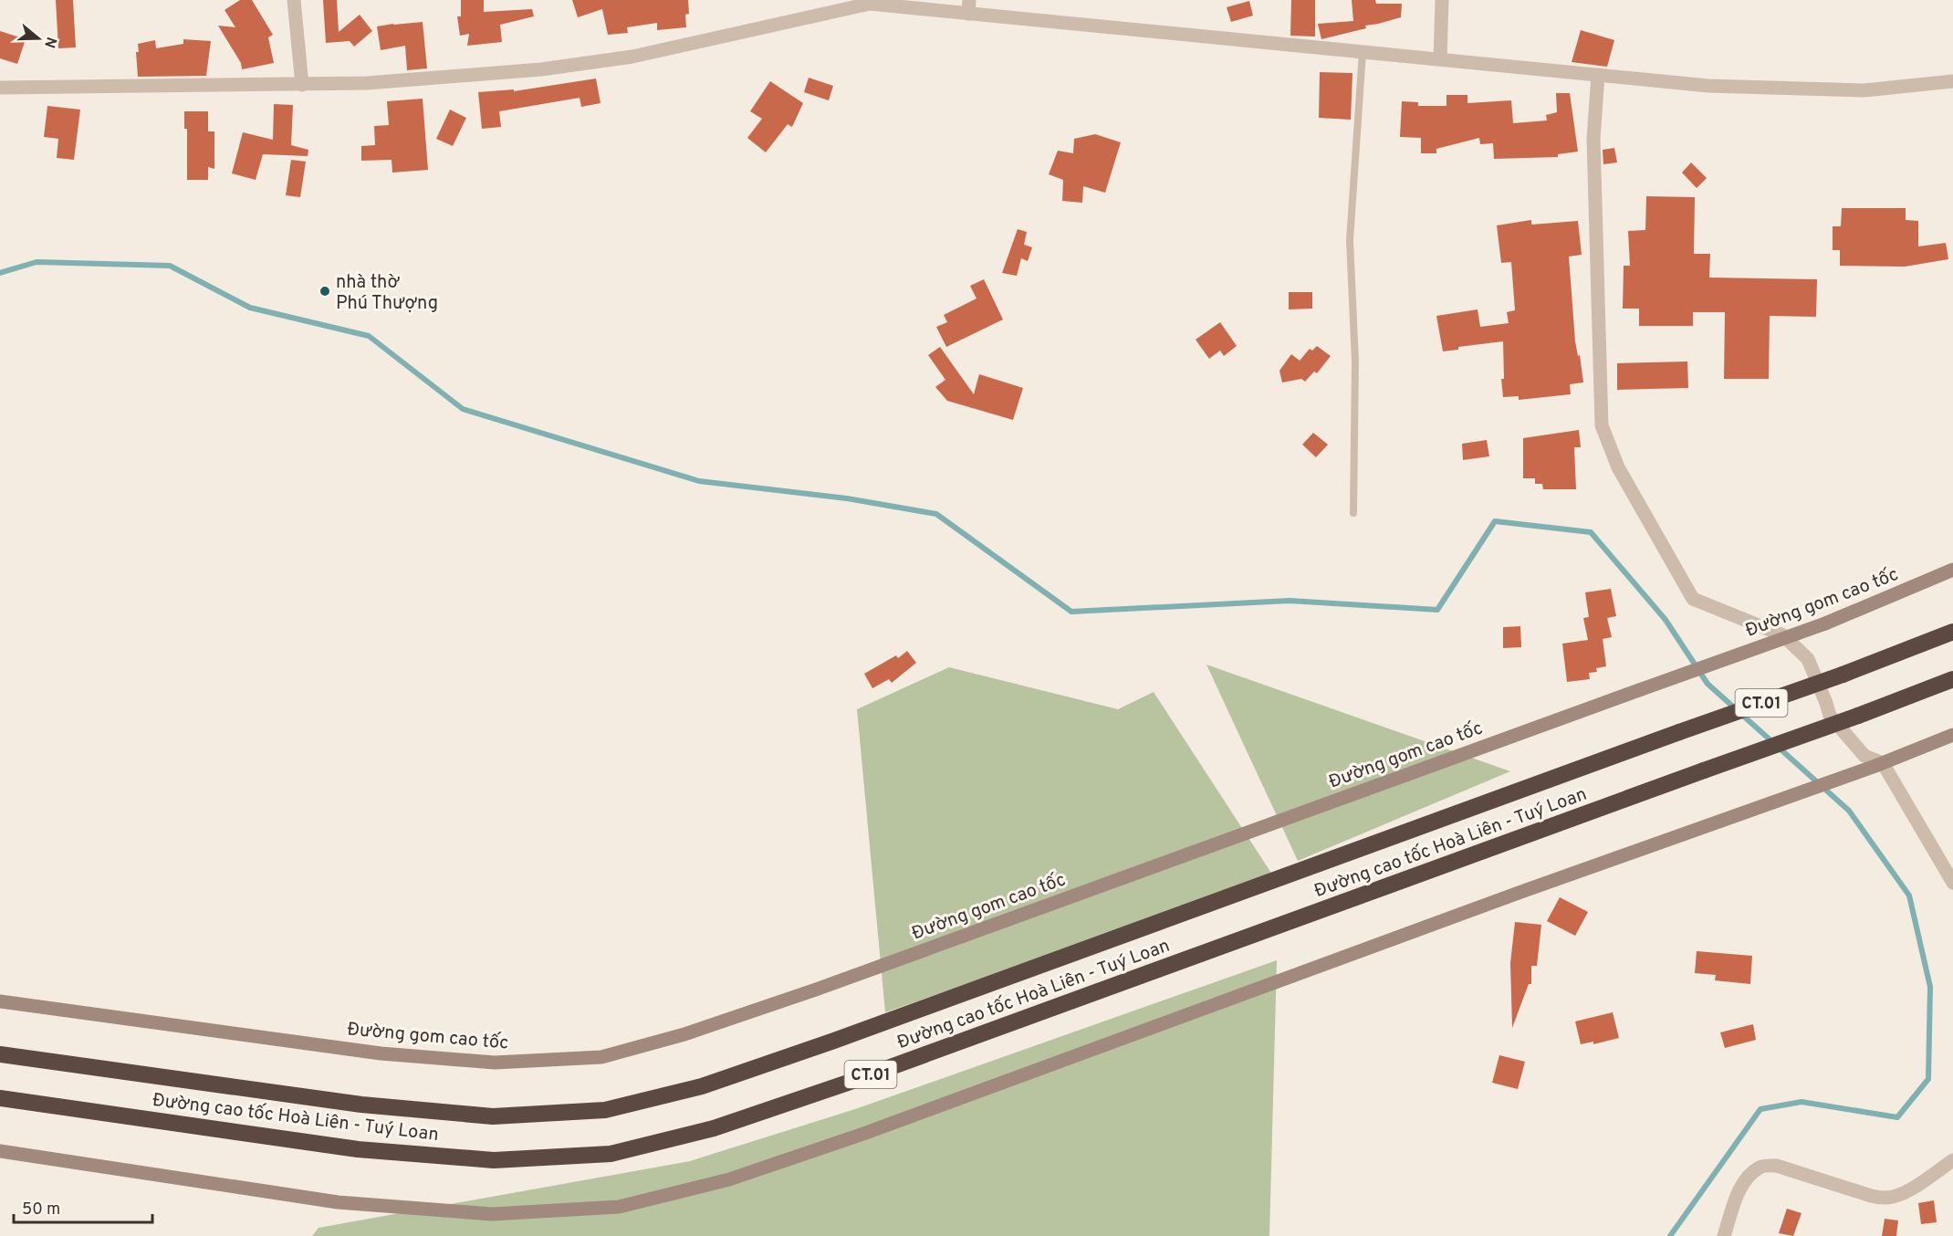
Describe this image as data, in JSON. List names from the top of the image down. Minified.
{"streets":{"highway":["CT.01","Đường cao tốc Hoà Liên - Tuý Loan"],"main road":["Đường gom cao tốc"]},"places":["nhà thờ Phú Thượng"],"scale_bar":"50 m","north":"right"}
